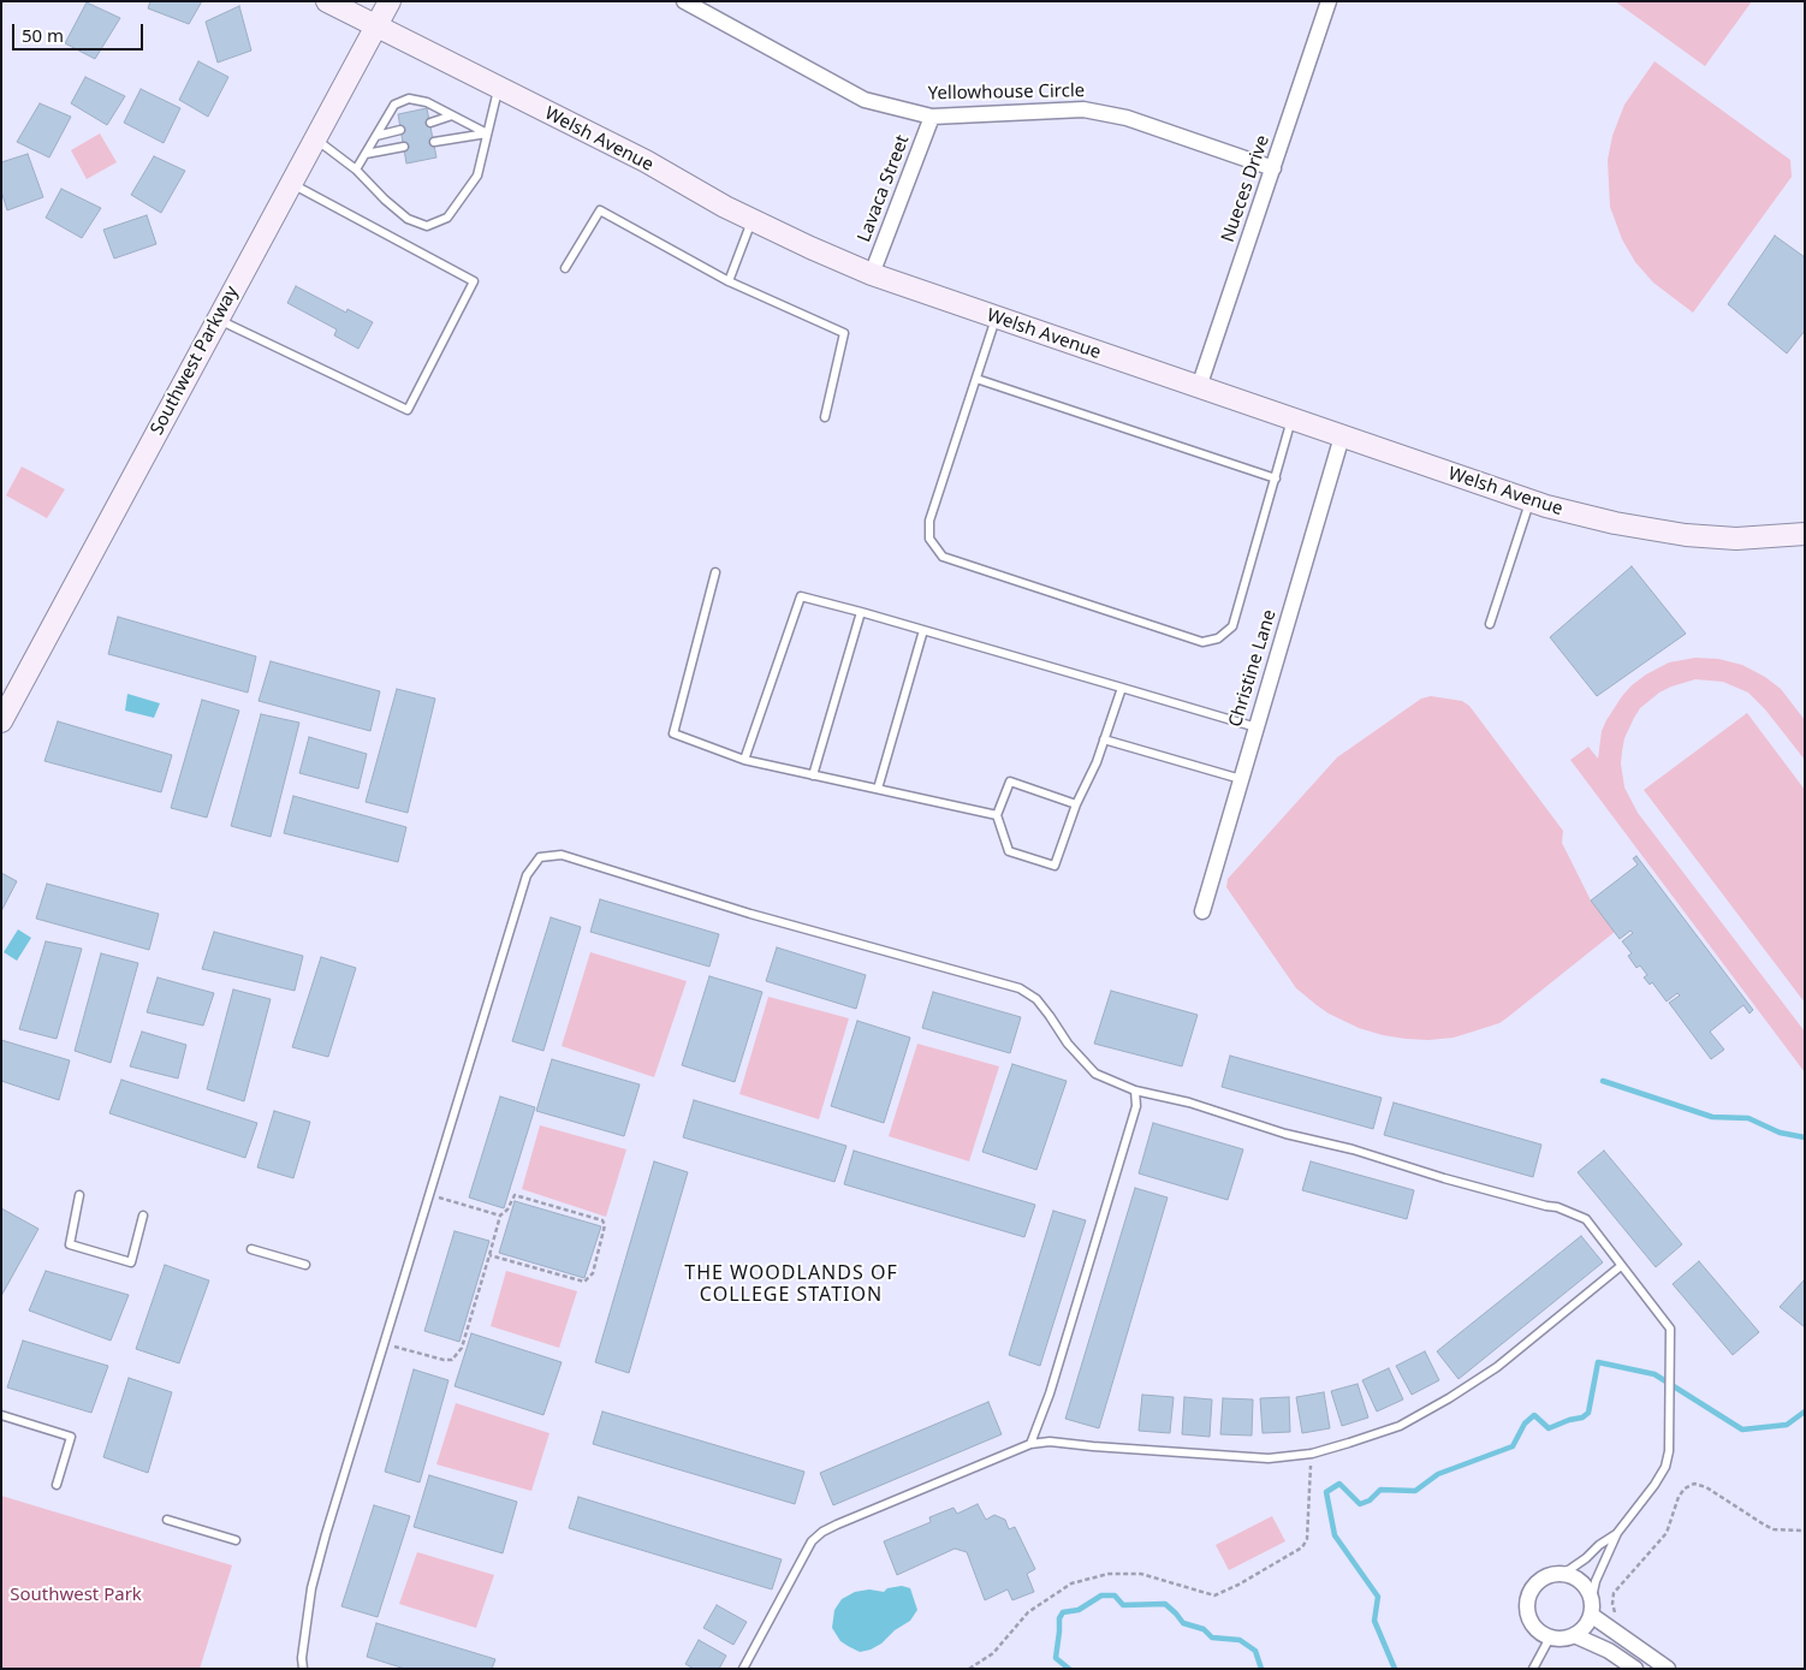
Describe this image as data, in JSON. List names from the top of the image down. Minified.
{"streets":{"main road":["Welsh Avenue","Southwest Parkway"],"street":["Yellowhouse Circle","Lavaca Street","Nueces Drive","Christine Lane"]},"crossings":[["Yellowhouse Circle","Lavaca Street"],["Yellowhouse Circle","Nueces Drive"],["Welsh Avenue","Lavaca Street"],["Welsh Avenue","Nueces Drive"],["Welsh Avenue","Southwest Parkway"],["Welsh Avenue","Christine Lane"]],"districts":["THE WOODLANDS OF COLLEGE STATION"],"parks":["Southwest Park"],"scale_bar":"50 m"}
